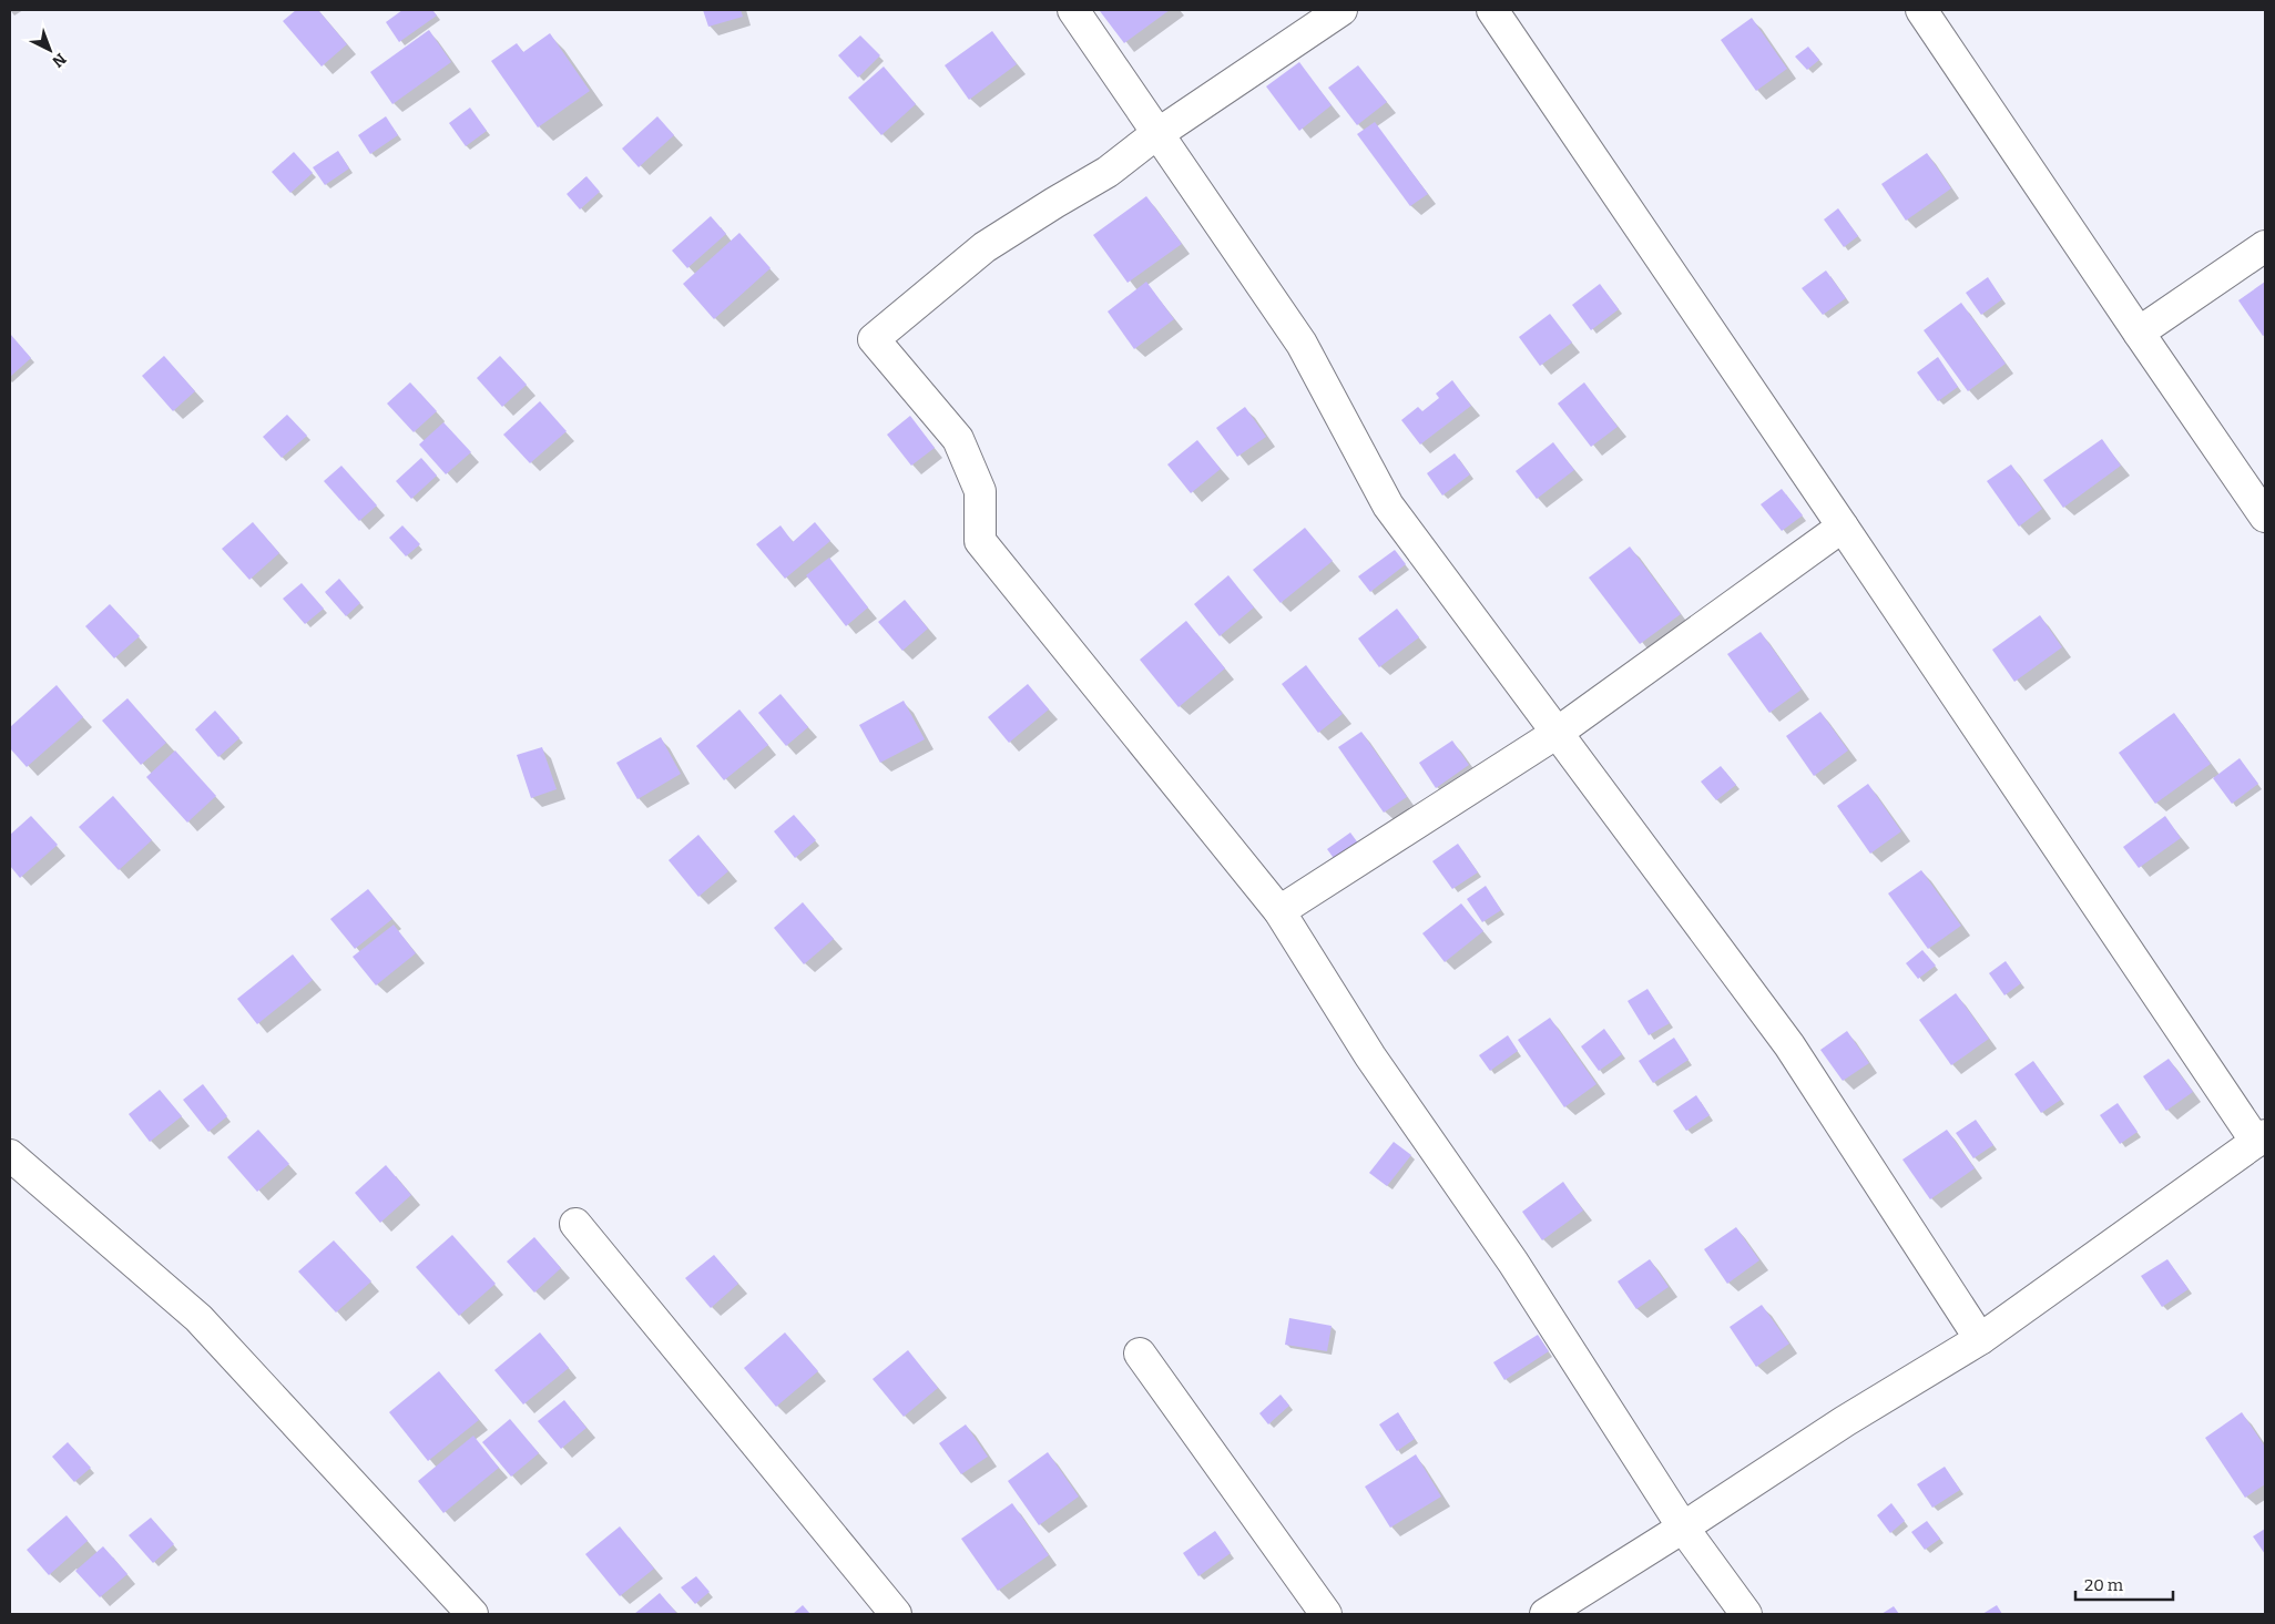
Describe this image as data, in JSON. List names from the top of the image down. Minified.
{"scale_bar":"20 m","north":"bottom right"}
